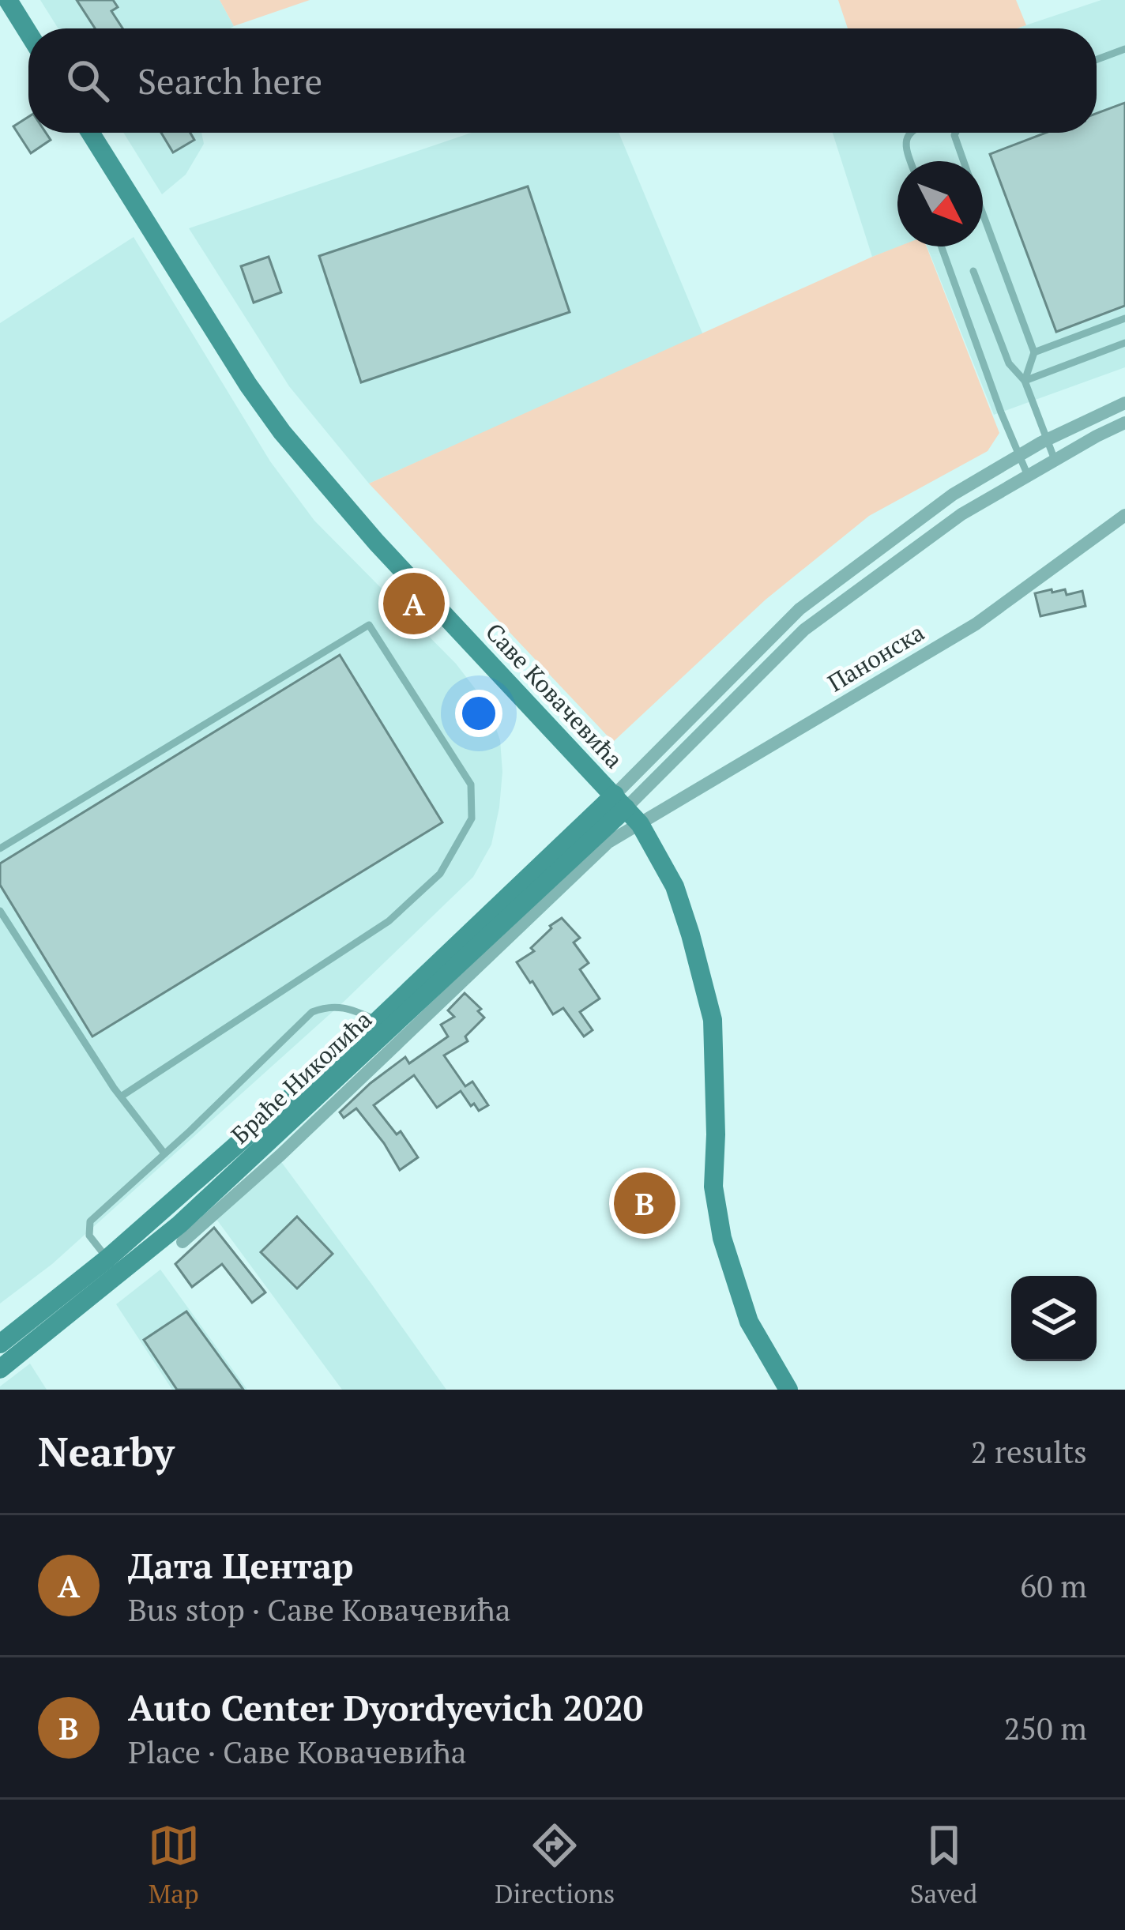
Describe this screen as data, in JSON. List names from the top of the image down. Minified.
{"streets":{"street":["Панонска","Саве Ковачевића","Браће Николића"]},"crossings":[["Панонска","Саве Ковачевића"],["Саве Ковачевића","Браће Николића"]],"north":"bottom right","page":{"search":"Search here","pins":["A","B"],"heading":["Nearby","2 results"],"list":[{"mark":"A","name":"Дата Центар","note":"Bus stop · Саве Ковачевића","value":"60 m"},{"mark":"B","name":"Auto Center Dyordyevich 2020","note":"Place · Саве Ковачевића","value":"250 m"}],"nav":["Map","Directions","Saved"]}}
